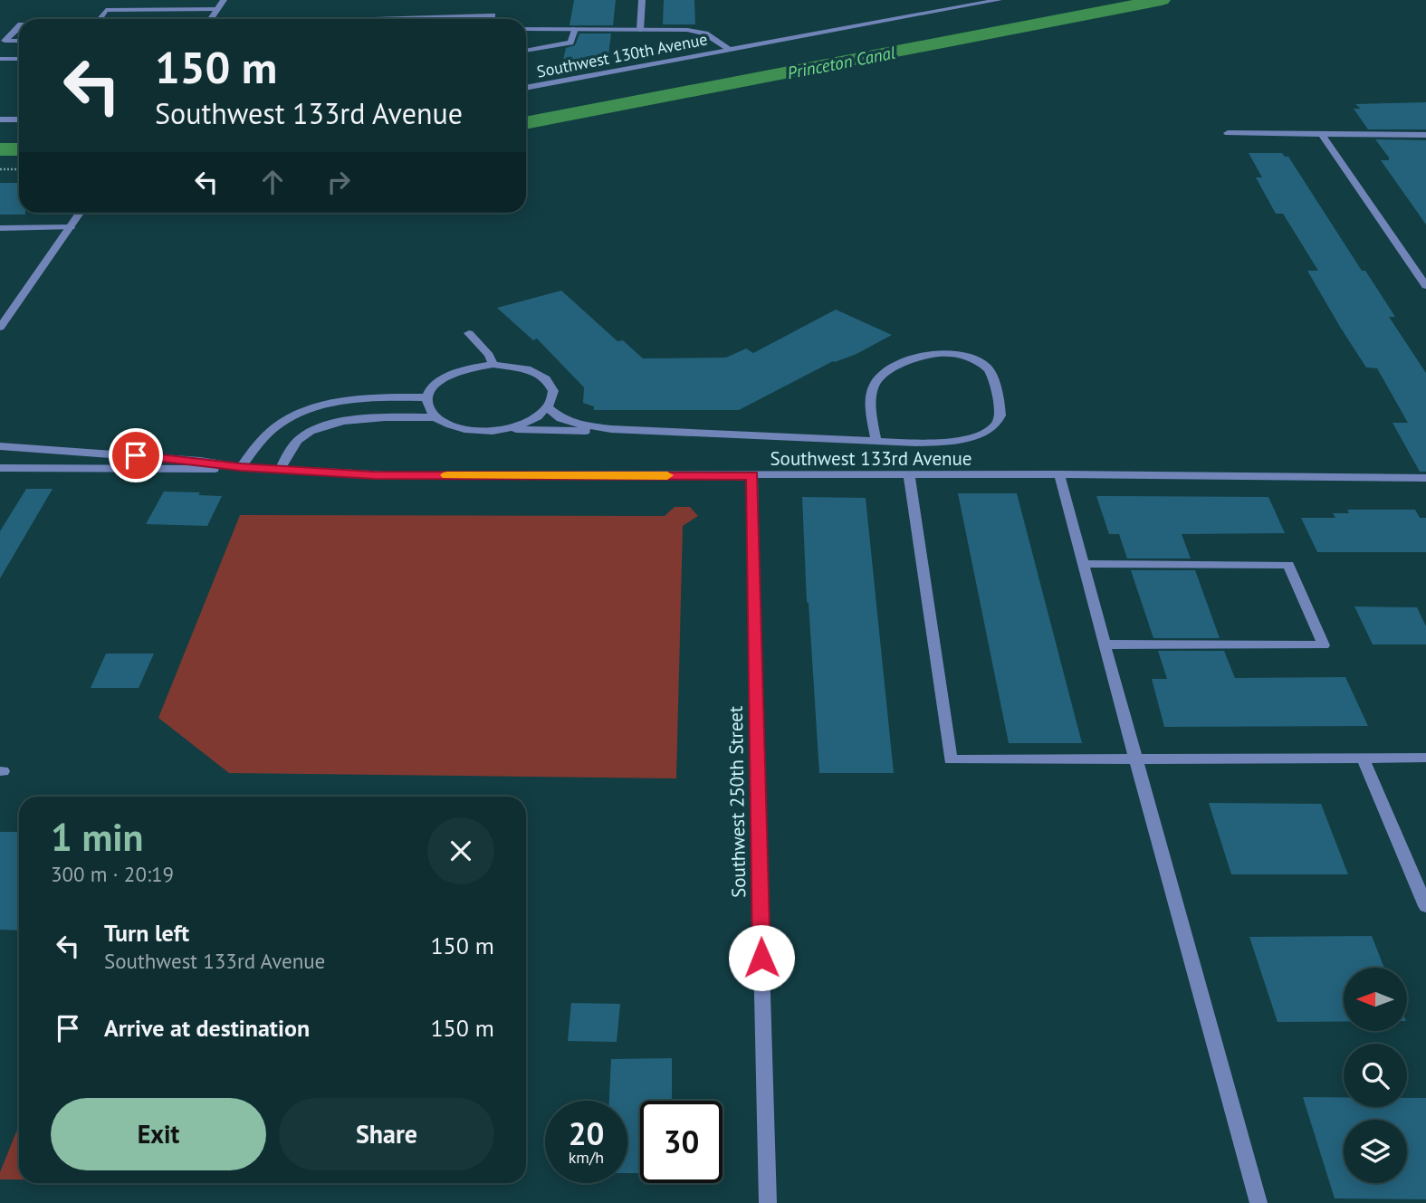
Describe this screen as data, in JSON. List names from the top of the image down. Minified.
{"streets":{"street":["Southwest 130th Avenue","Southwest 133rd Avenue","Southwest 250th Street"]},"crossings":[["Southwest 133rd Avenue","Southwest 250th Street"]],"water":["Princeton Canal"],"north":"left","page":{"turn":["150 m","Southwest 133rd Avenue"],"heading":["1 min","300 m · 20:19"],"list":[{"name":"Turn left","note":"Southwest 133rd Avenue","value":"150 m"},{"name":"Arrive at destination","value":"150 m"}],"buttons":["Exit","Share"],"speed":"20 km/h","limit":"30"}}
